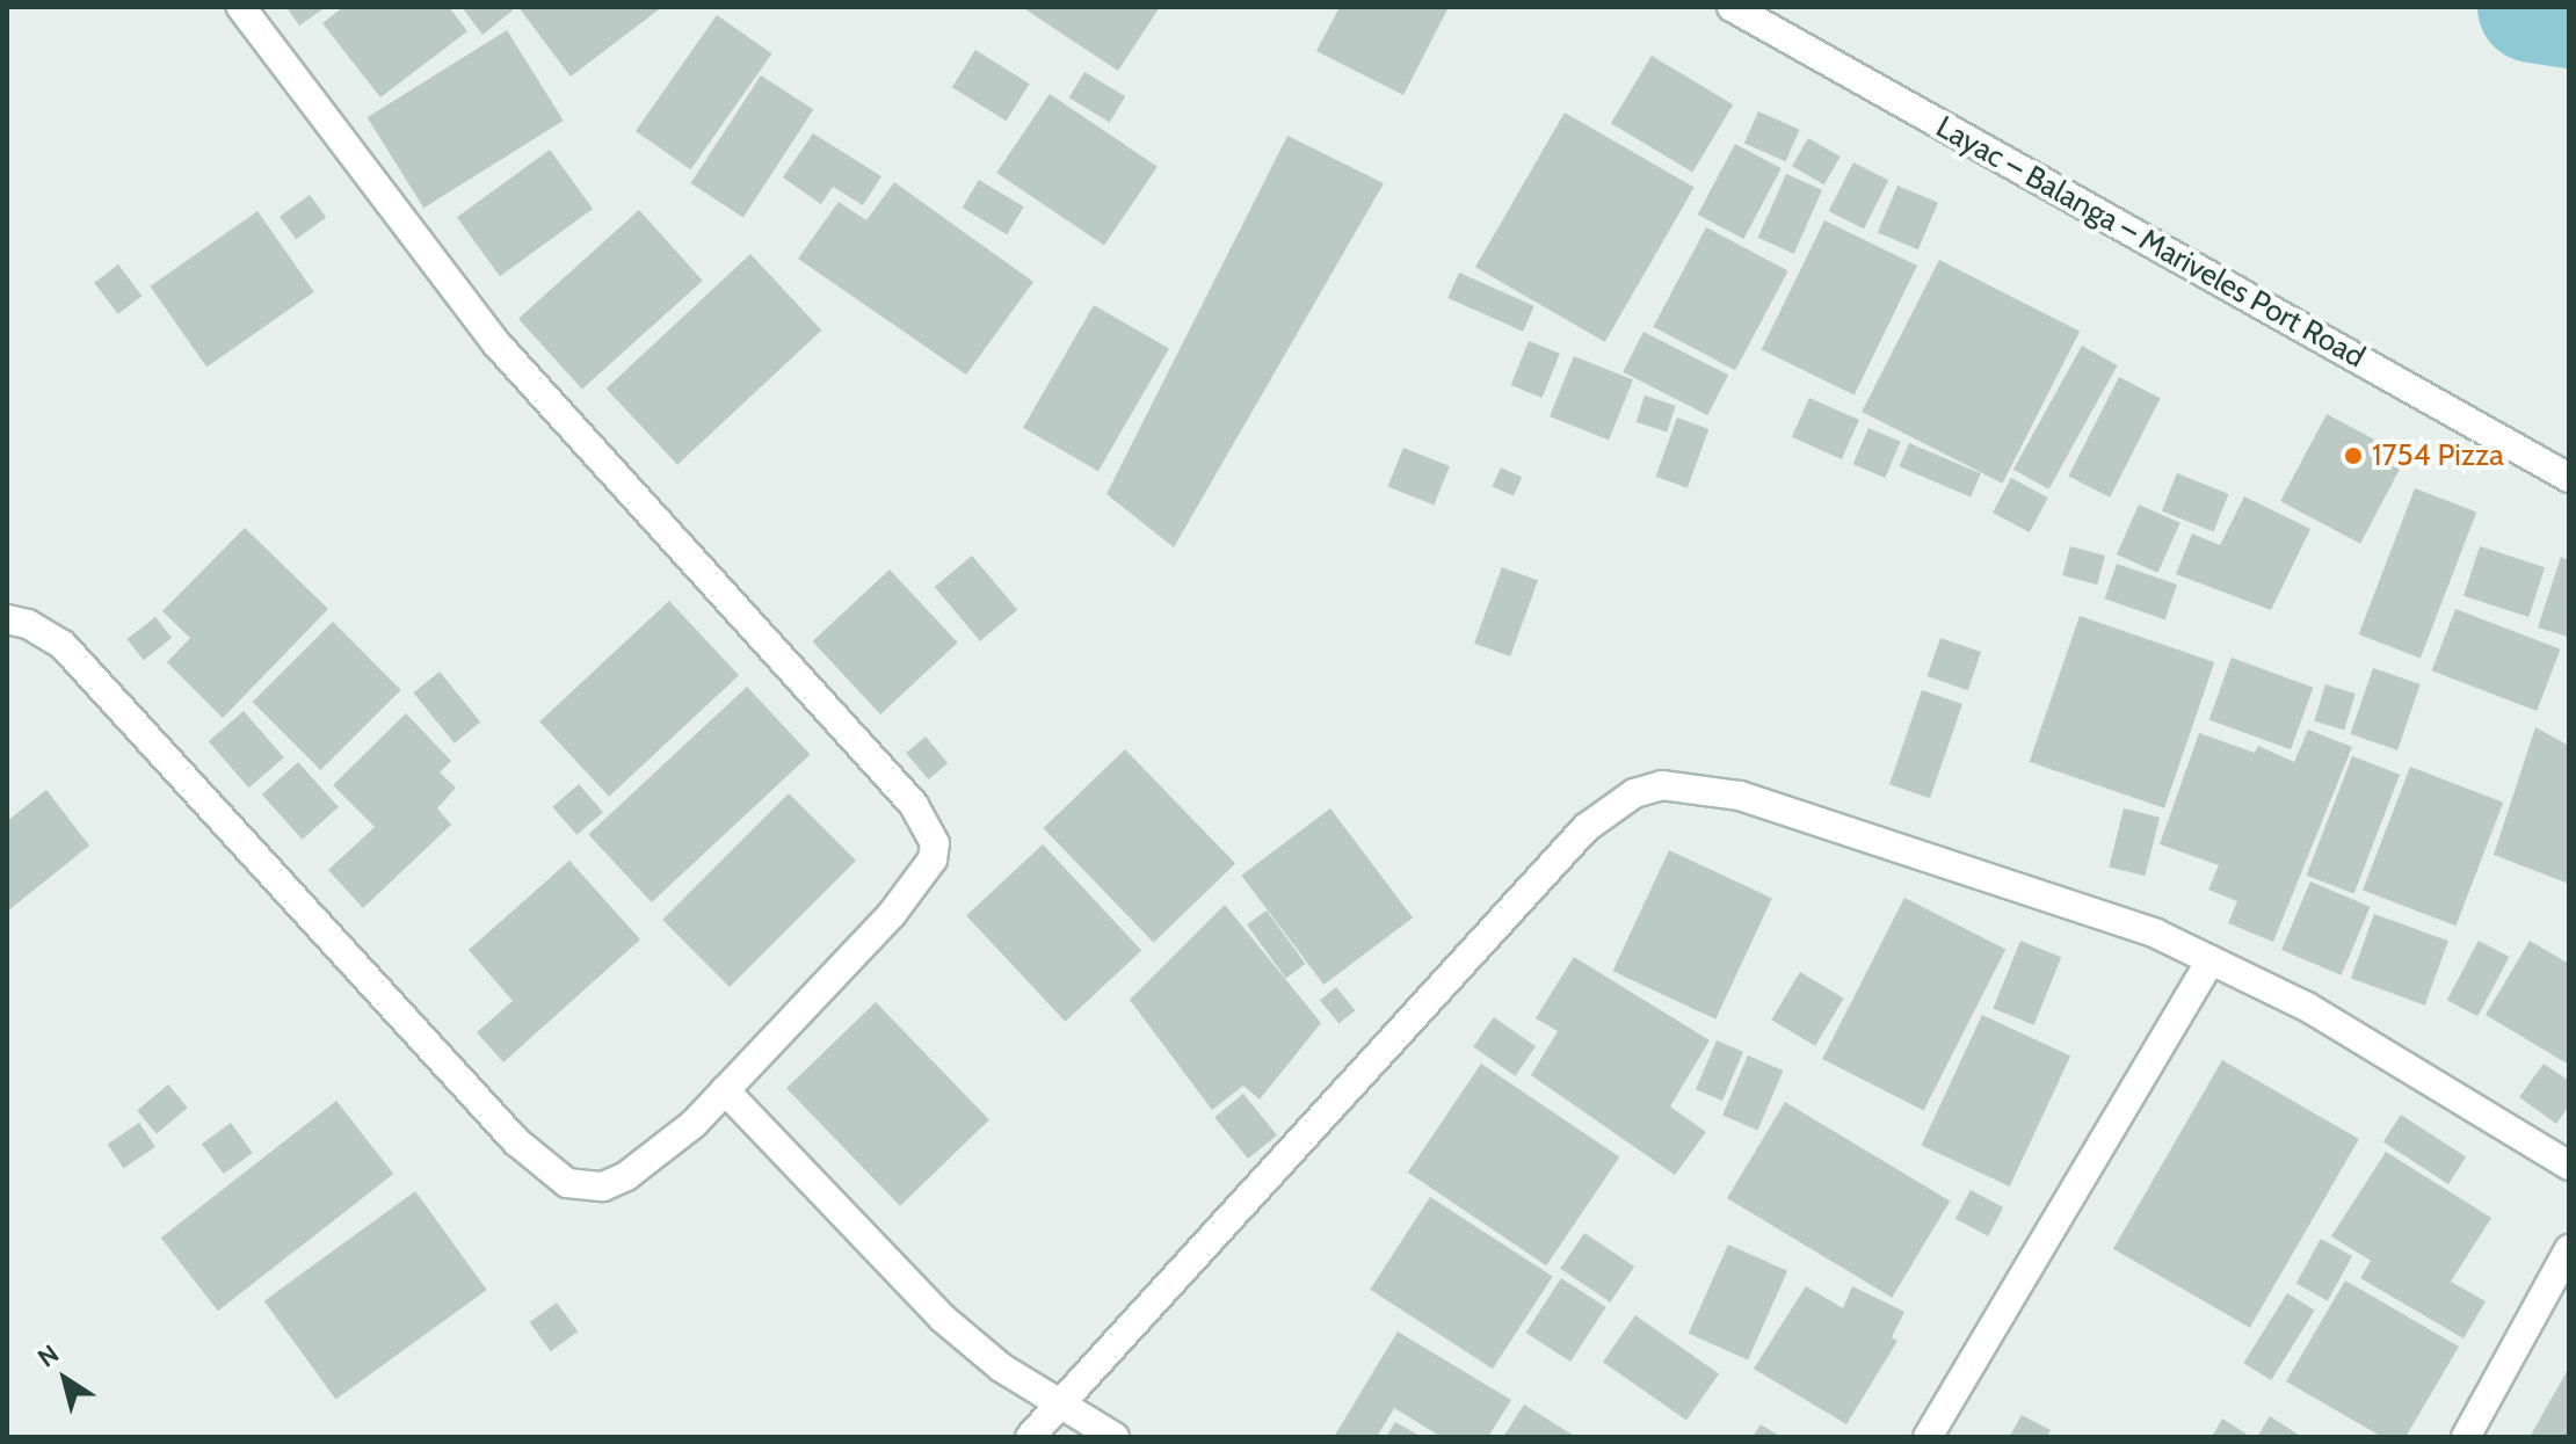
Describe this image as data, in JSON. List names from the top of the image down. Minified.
{"streets":{"street":["Layac – Balanga – Mariveles Port Road"]},"places":["1754 Pizza"],"north":"top left"}
